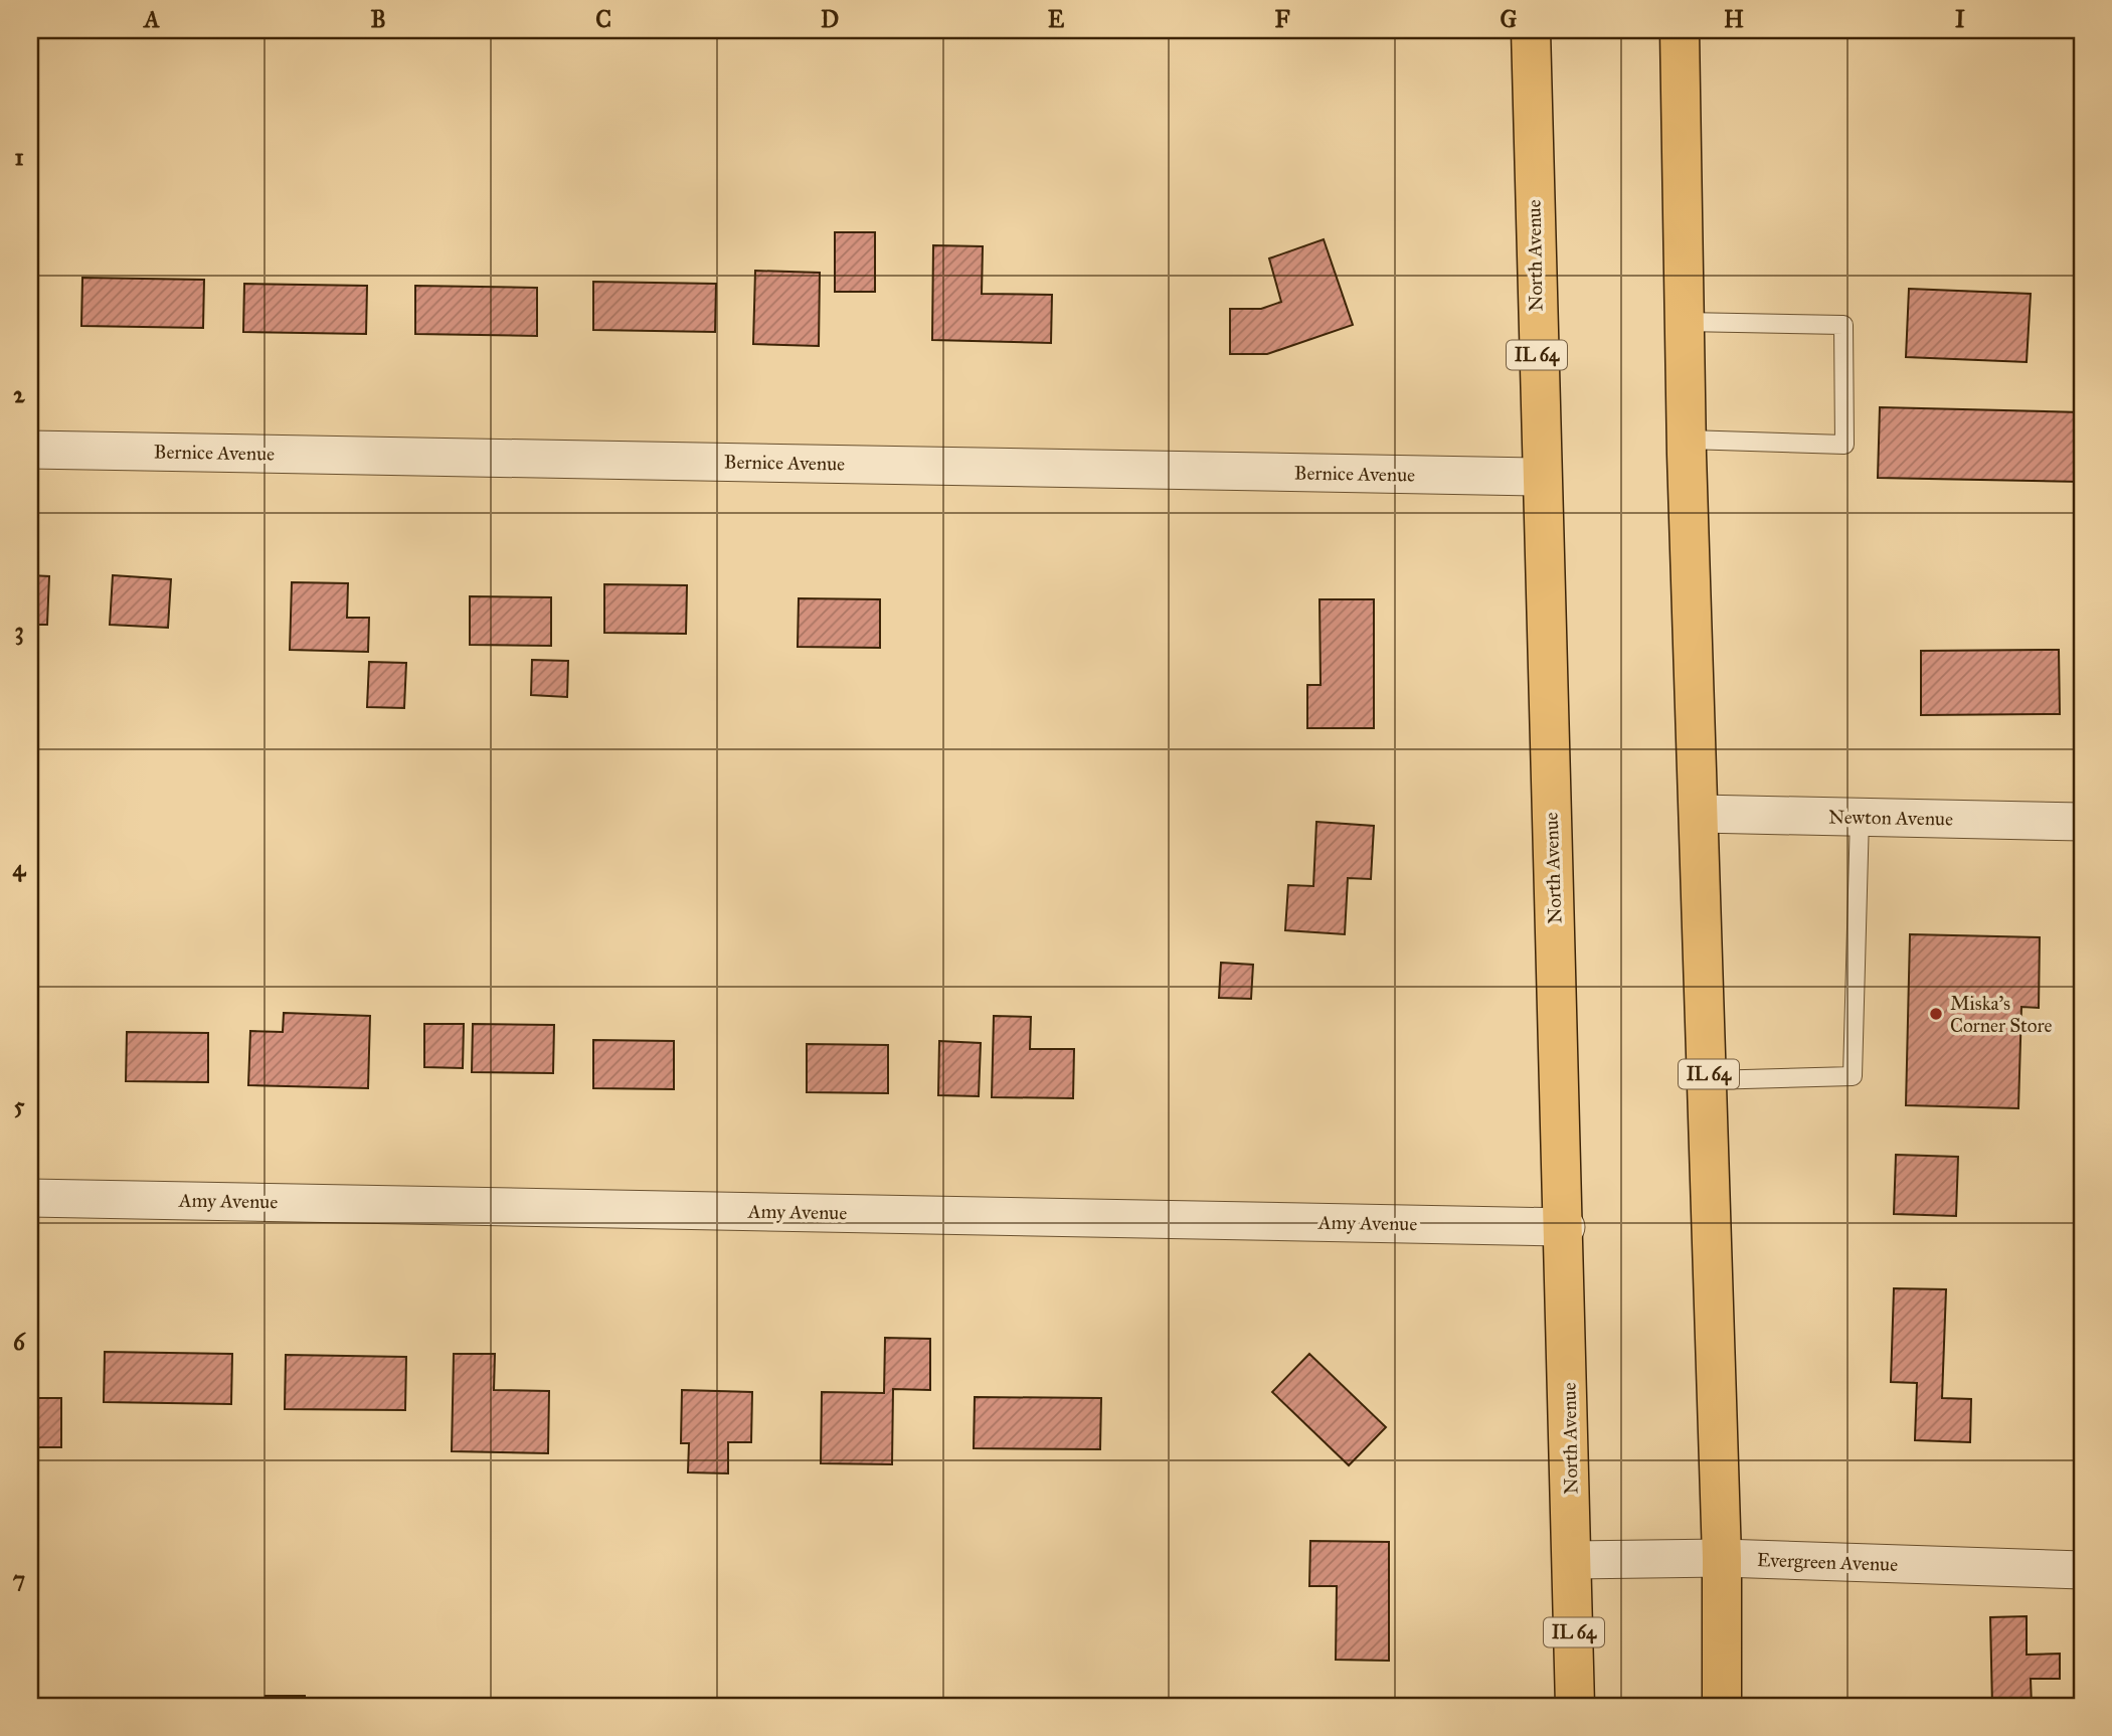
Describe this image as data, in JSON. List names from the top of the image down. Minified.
{"streets":{"main road":["North Avenue","IL 64"],"street":["Bernice Avenue","Newton Avenue","Amy Avenue","Evergreen Avenue"]},"crossings":[["North Avenue","Bernice Avenue"],["North Avenue","Amy Avenue"],["North Avenue","Evergreen Avenue"],["IL 64","Newton Avenue"],["IL 64","Evergreen Avenue"]],"places":["Miska's Corner Store"],"grid":{"columns":["A","B","C","D","E","F","G","H","I"],"rows":["1","2","3","4","5","6","7"]}}
